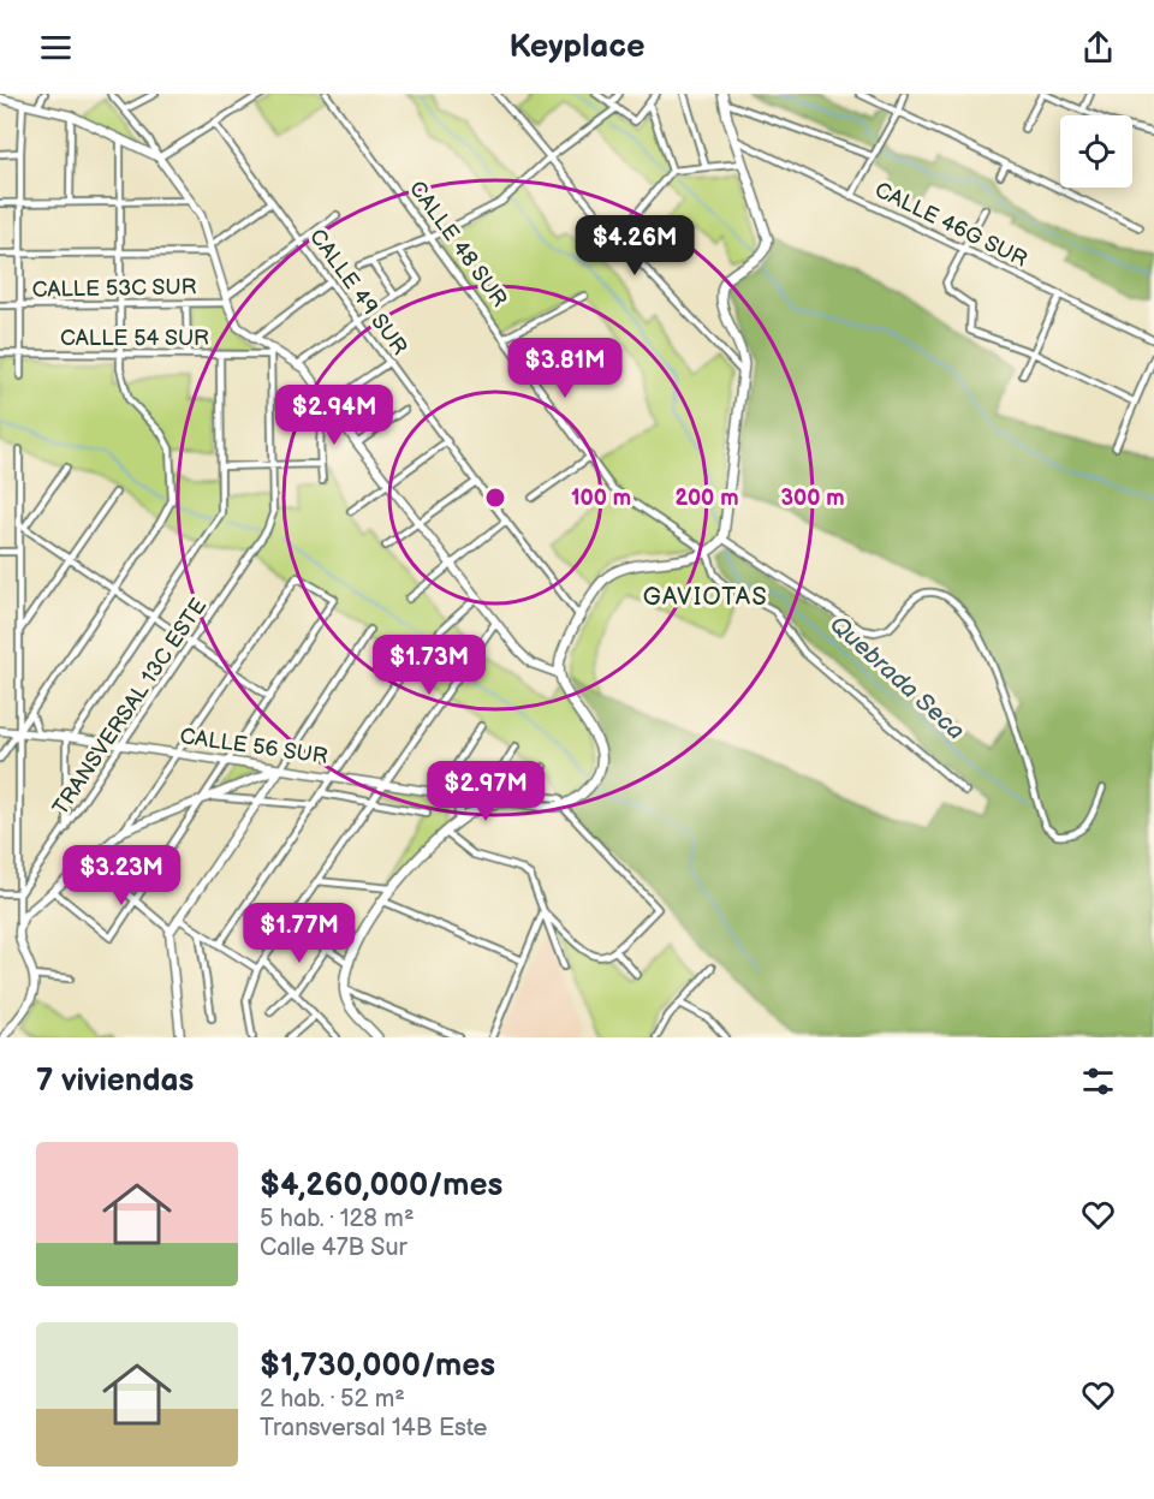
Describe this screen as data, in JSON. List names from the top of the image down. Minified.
{"streets":{"street":["CALLE 46G SUR","CALLE 48 SUR","CALLE 53C SUR","CALLE 49 SUR","CALLE 54 SUR","TRANSVERSAL 13C ESTE","CALLE 56 SUR"]},"crossings":[["CALLE 54 SUR","TRANSVERSAL 13C ESTE"],["TRANSVERSAL 13C ESTE","CALLE 56 SUR"]],"districts":["GAVIOTAS"],"water":["Quebrada Seca"],"page":{"header":"Keyplace","price":["$4.26M","$3.81M","$2.94M","$1.73M","$2.97M","$3.23M","$1.77M"],"heading":"7 viviendas","list":[{"name":"$4,260,000/mes","note":"5 hab. · 128 m² · Calle 47B Sur"},{"name":"$1,730,000/mes","note":"2 hab. · 52 m² · Transversal 14B Este"}]},"rings":["100 m","200 m","300 m"]}
